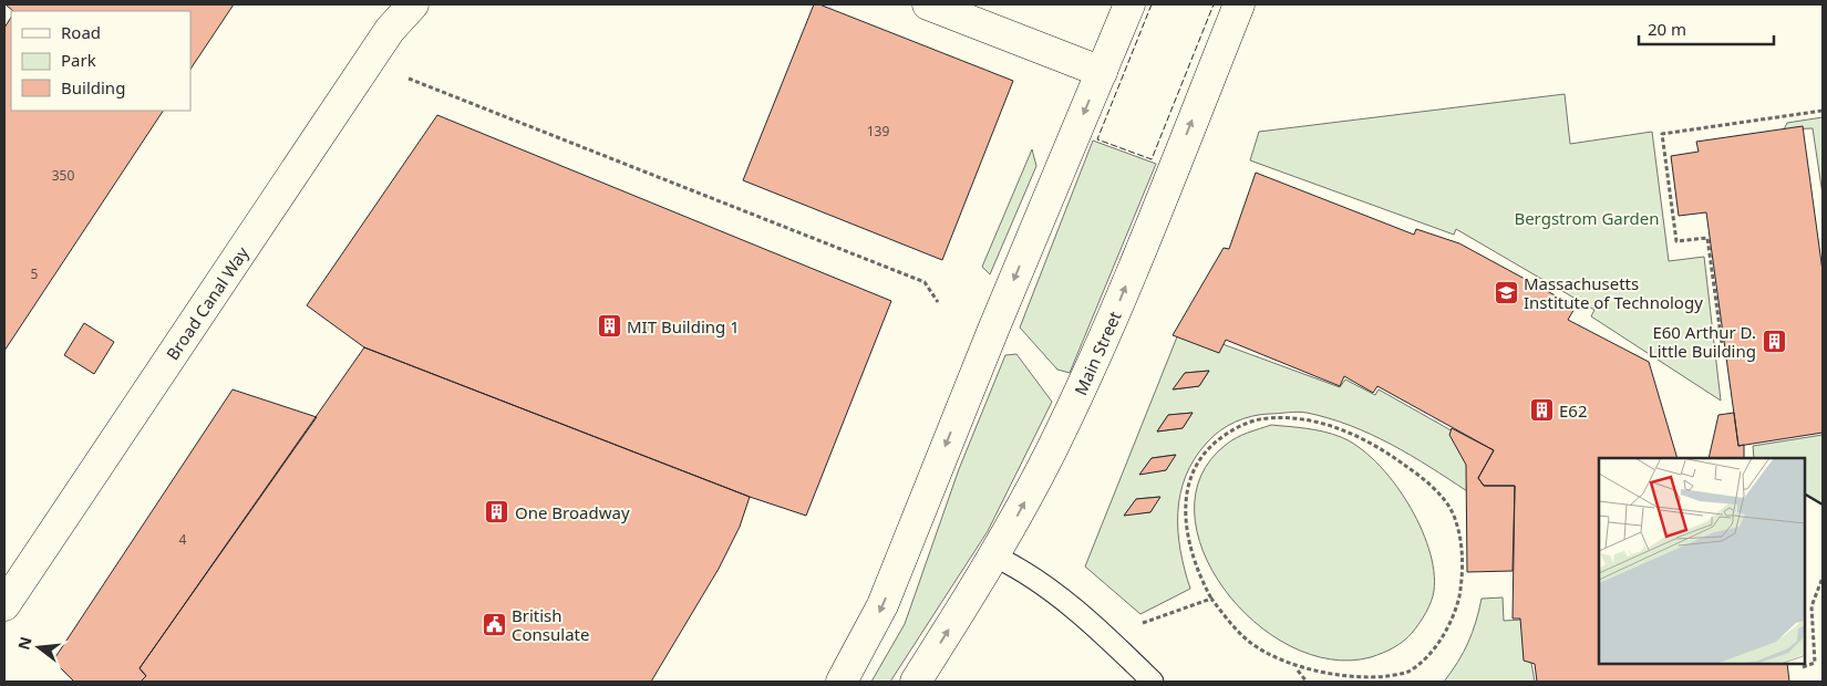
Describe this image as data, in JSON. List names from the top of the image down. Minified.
{"streets":{"main road":["Broad Canal Way","Main Street"]},"parks":["Bergstrom Garden"],"places":{"school or university":["Massachusetts Institute of Technology"],"building":["MIT Building 1","E60 Arthur D. Little Building","E62","One Broadway"],"public building":["British Consulate"]},"house_numbers":["139","350","5","4"],"legend":["Road","Park","Building"],"scale_bar":"20 m","north":"left"}
